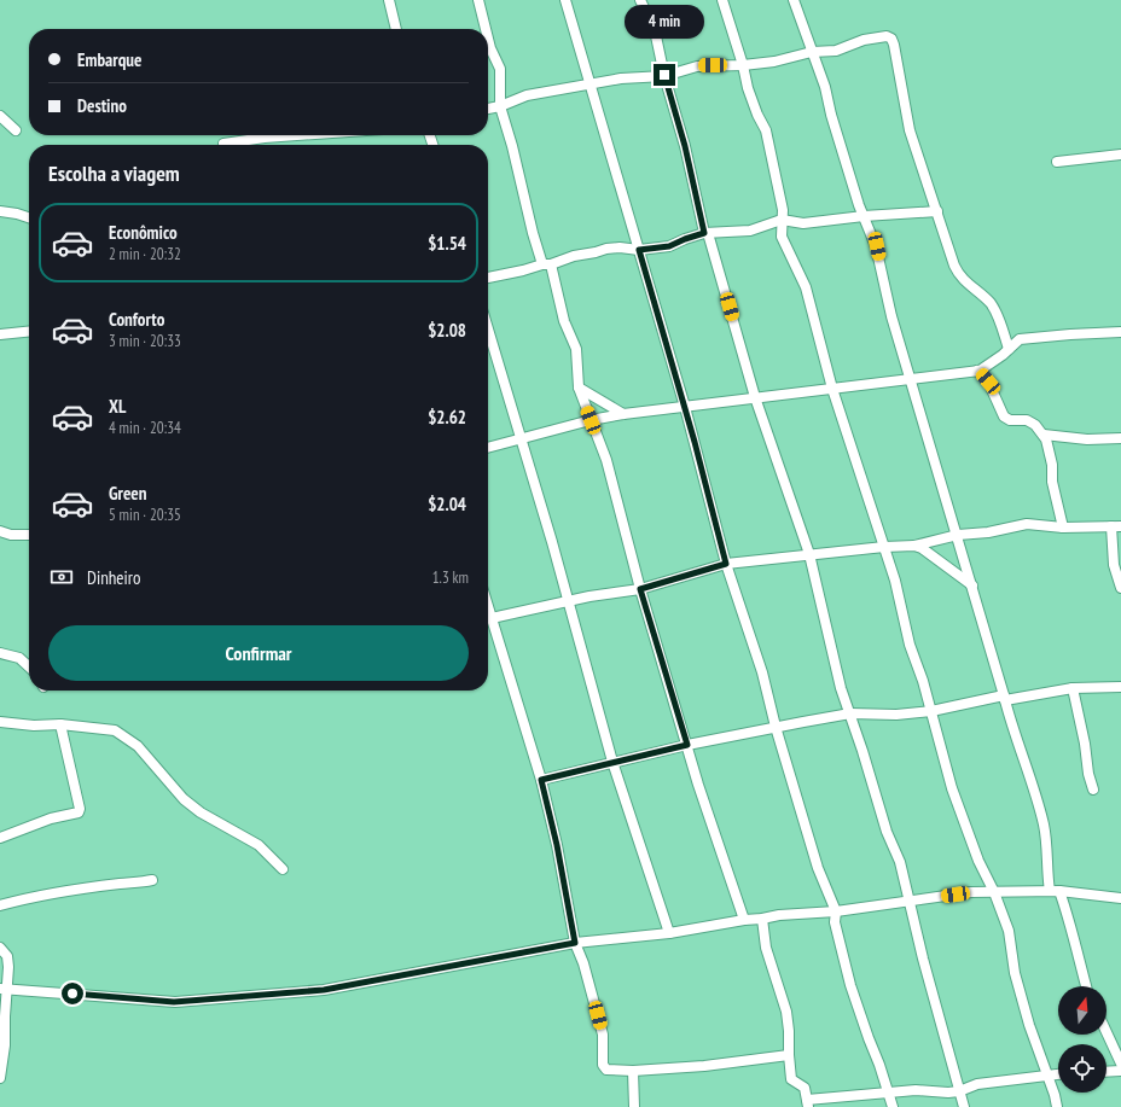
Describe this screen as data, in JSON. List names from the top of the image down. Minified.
{"north":"top","page":{"bubble":"4 min","banner":["Embarque","Destino"],"heading":"Escolha a viagem","list":[{"name":"Econômico","note":"2 min · 20:32","value":"$1.54"},{"name":"Conforto","note":"3 min · 20:33","value":"$2.08"},{"name":"XL","note":"4 min · 20:34","value":"$2.62"},{"name":"Green","note":"5 min · 20:35","value":"$2.04"}],"pay":["Dinheiro","1.3 km"],"buttons":"Confirmar"}}
